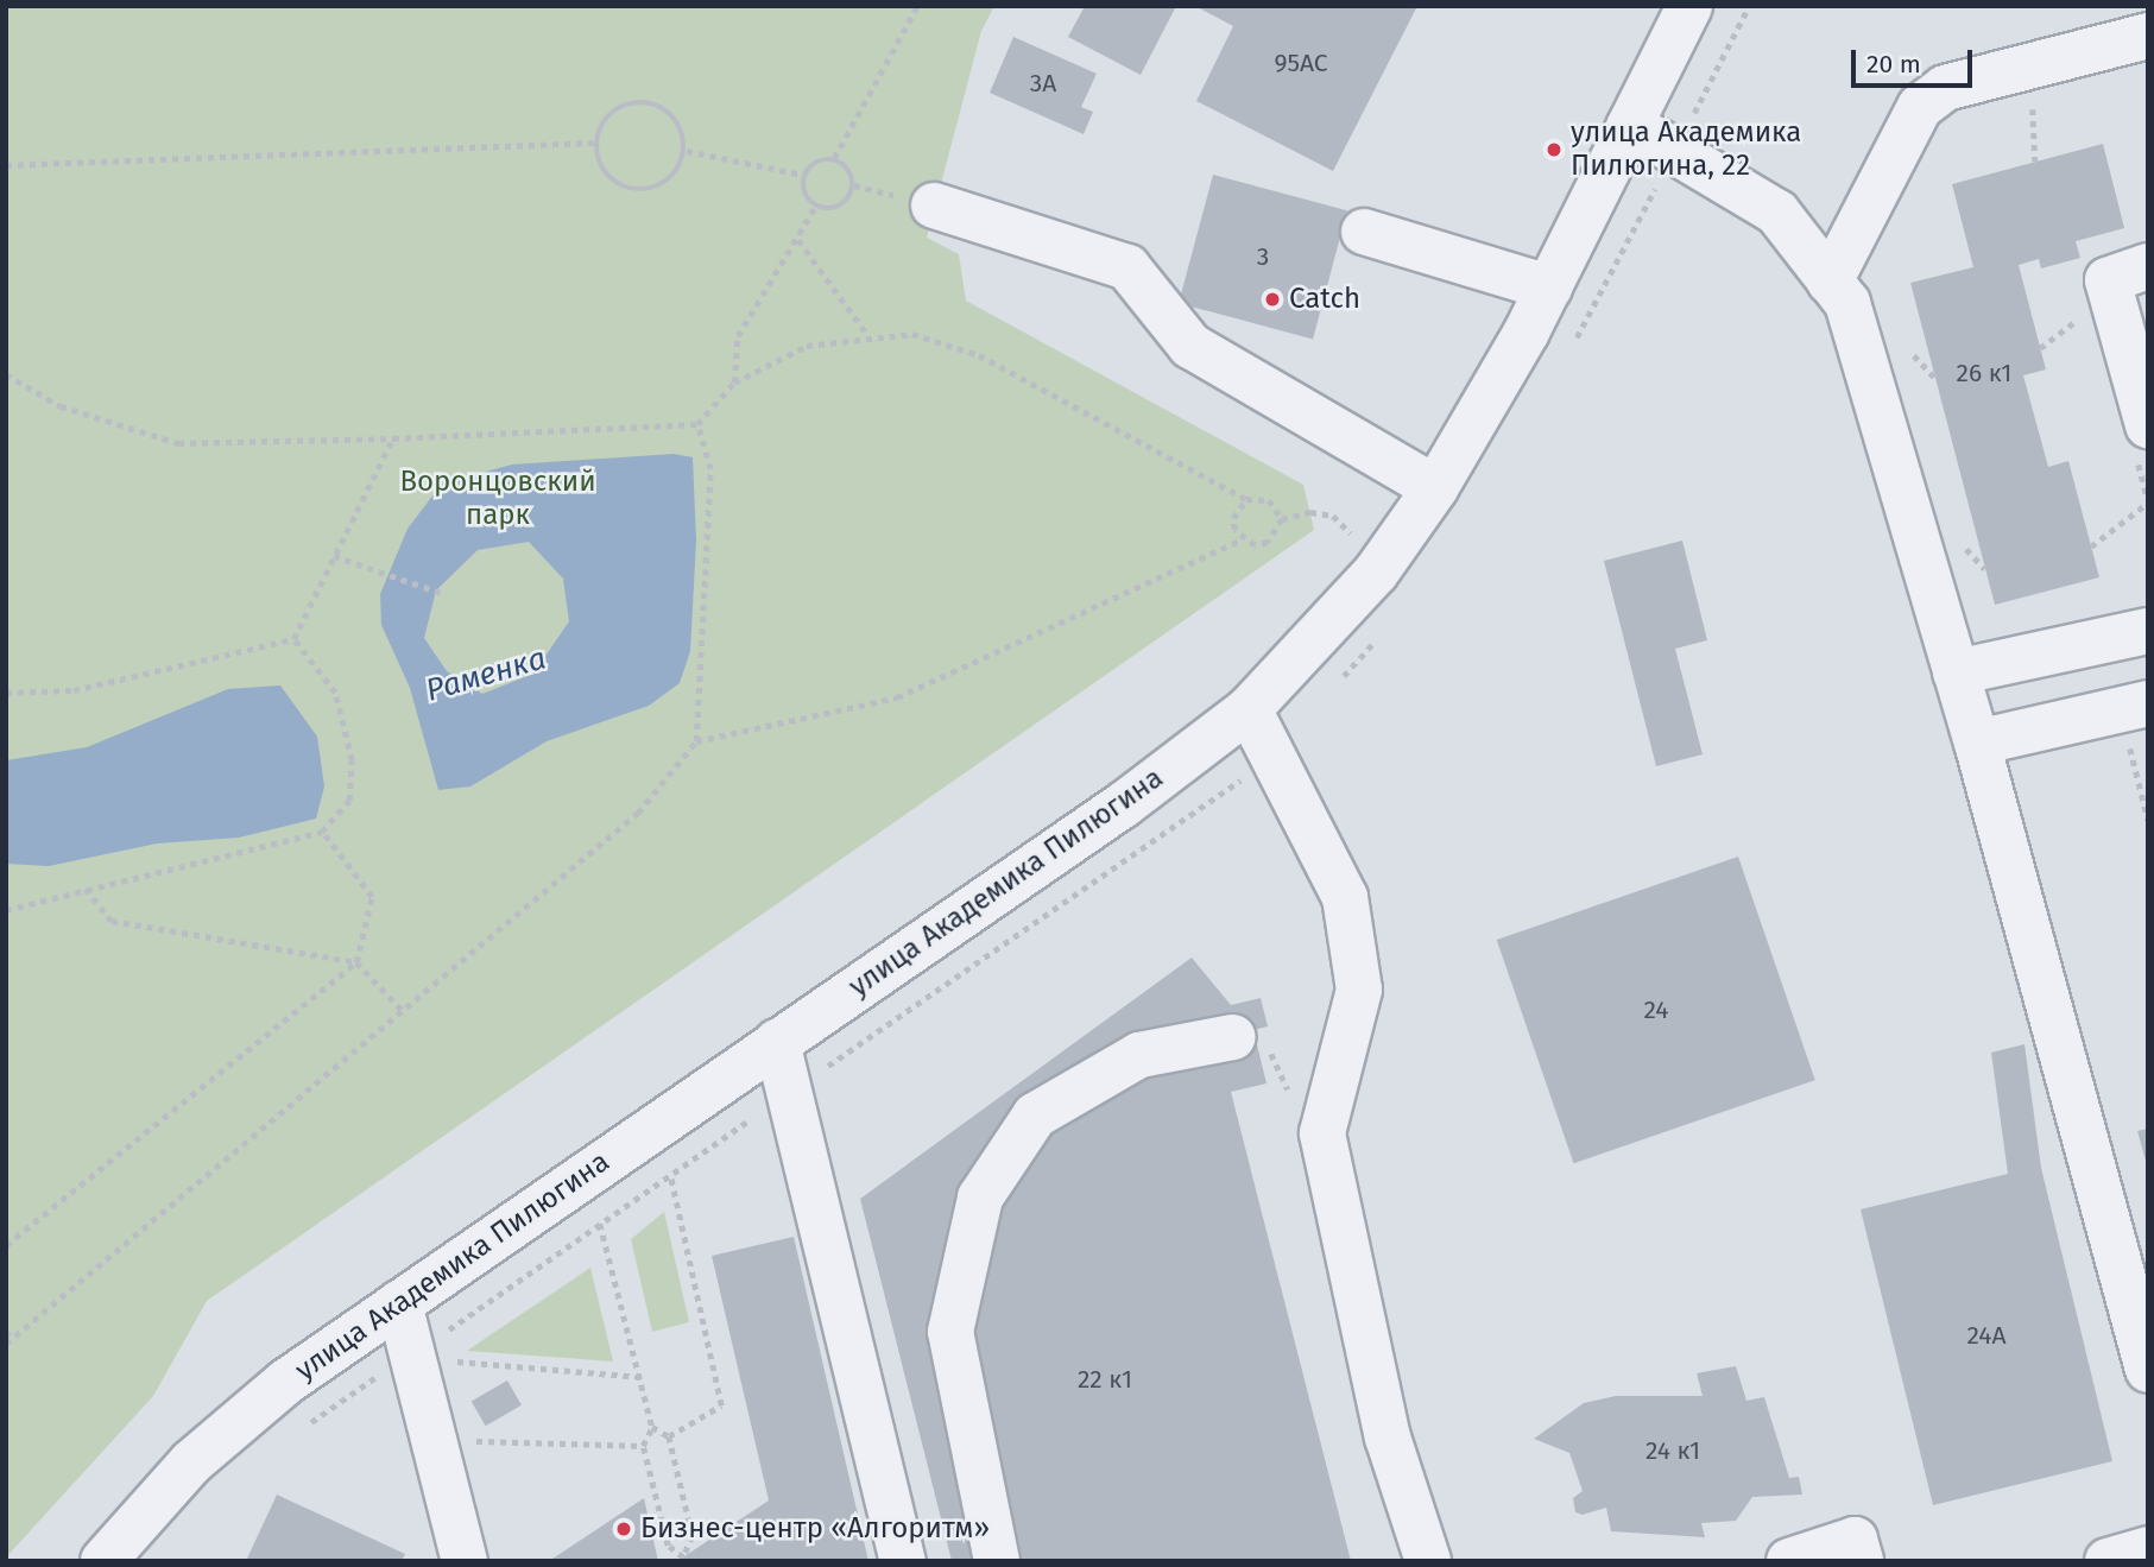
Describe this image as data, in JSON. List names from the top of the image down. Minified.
{"streets":{"street":["улица Академика Пилюгина"]},"water":["Раменка"],"parks":["Воронцовский парк"],"places":["улица Академика Пилюгина, 22","Catch","Бизнес-центр «Алгоритм»"],"house_numbers":["95АС","3А","3","26 к1","24","24А","22 к1","24 к1"],"scale_bar":"20 m"}
